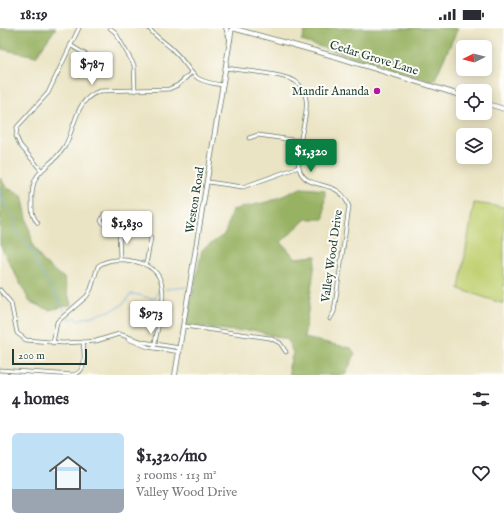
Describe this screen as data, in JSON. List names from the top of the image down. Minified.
{"streets":{"street":["Cedar Grove Lane","Weston Road","Valley Wood Drive"]},"crossings":[["Cedar Grove Lane","Weston Road"]],"places":["Mandir Ananda"],"scale_bar":"200 m","north":"left","page":{"status":"18:19","price":["$787","$1,320","$1,830","$973"],"scale":"200 m","heading":"4 homes","list":[{"name":"$1,320/mo","note":"3 rooms · 113 m² · Valley Wood Drive"}]}}
